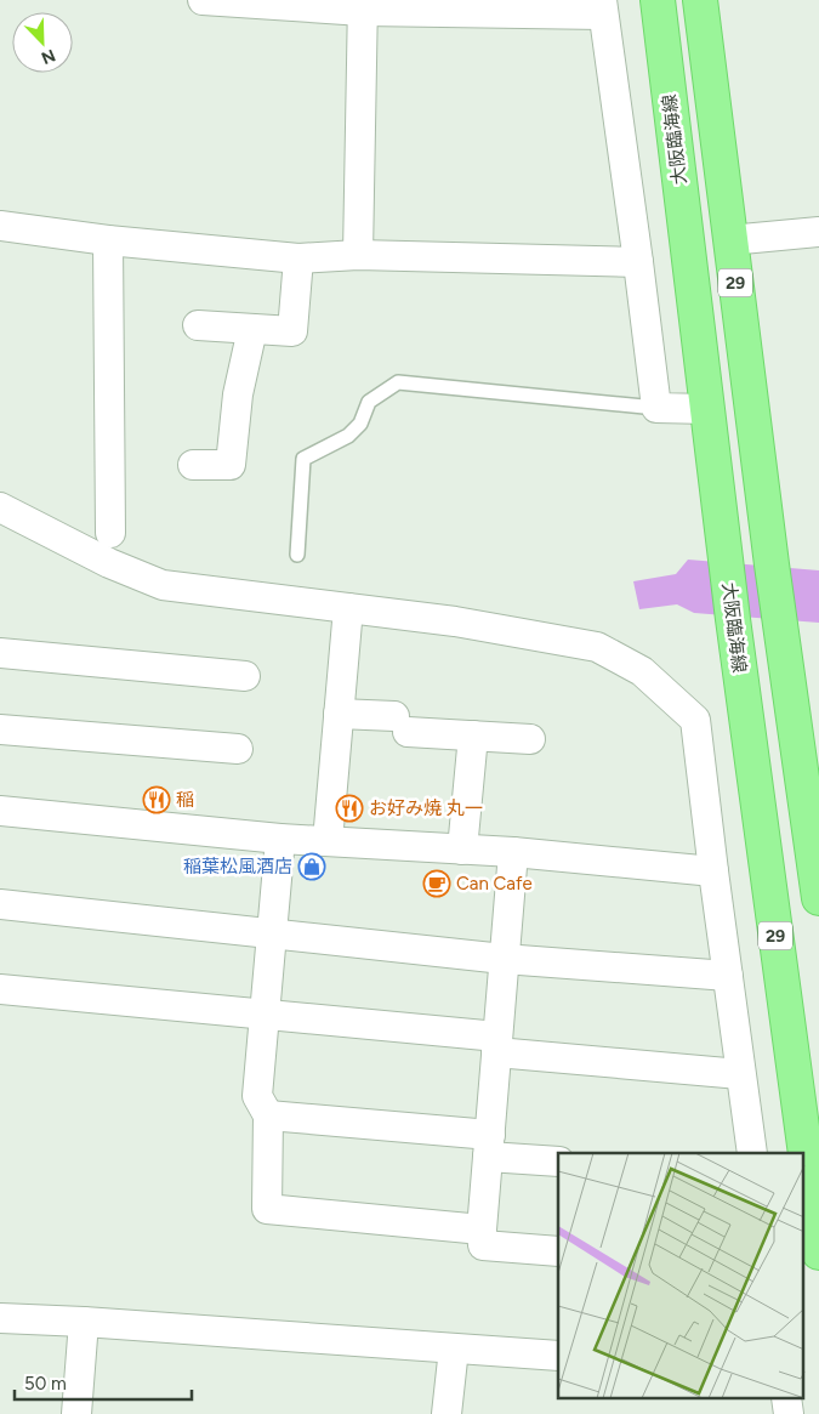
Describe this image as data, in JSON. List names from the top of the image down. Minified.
{"streets":{"main road":["大阪臨海線","29"]},"places":{"restaurant":["稲","お好み焼 丸一"],"shop":["稲葉松風酒店"],"cafe":["Can Cafe"]},"scale_bar":"50 m","north":"bottom right"}
